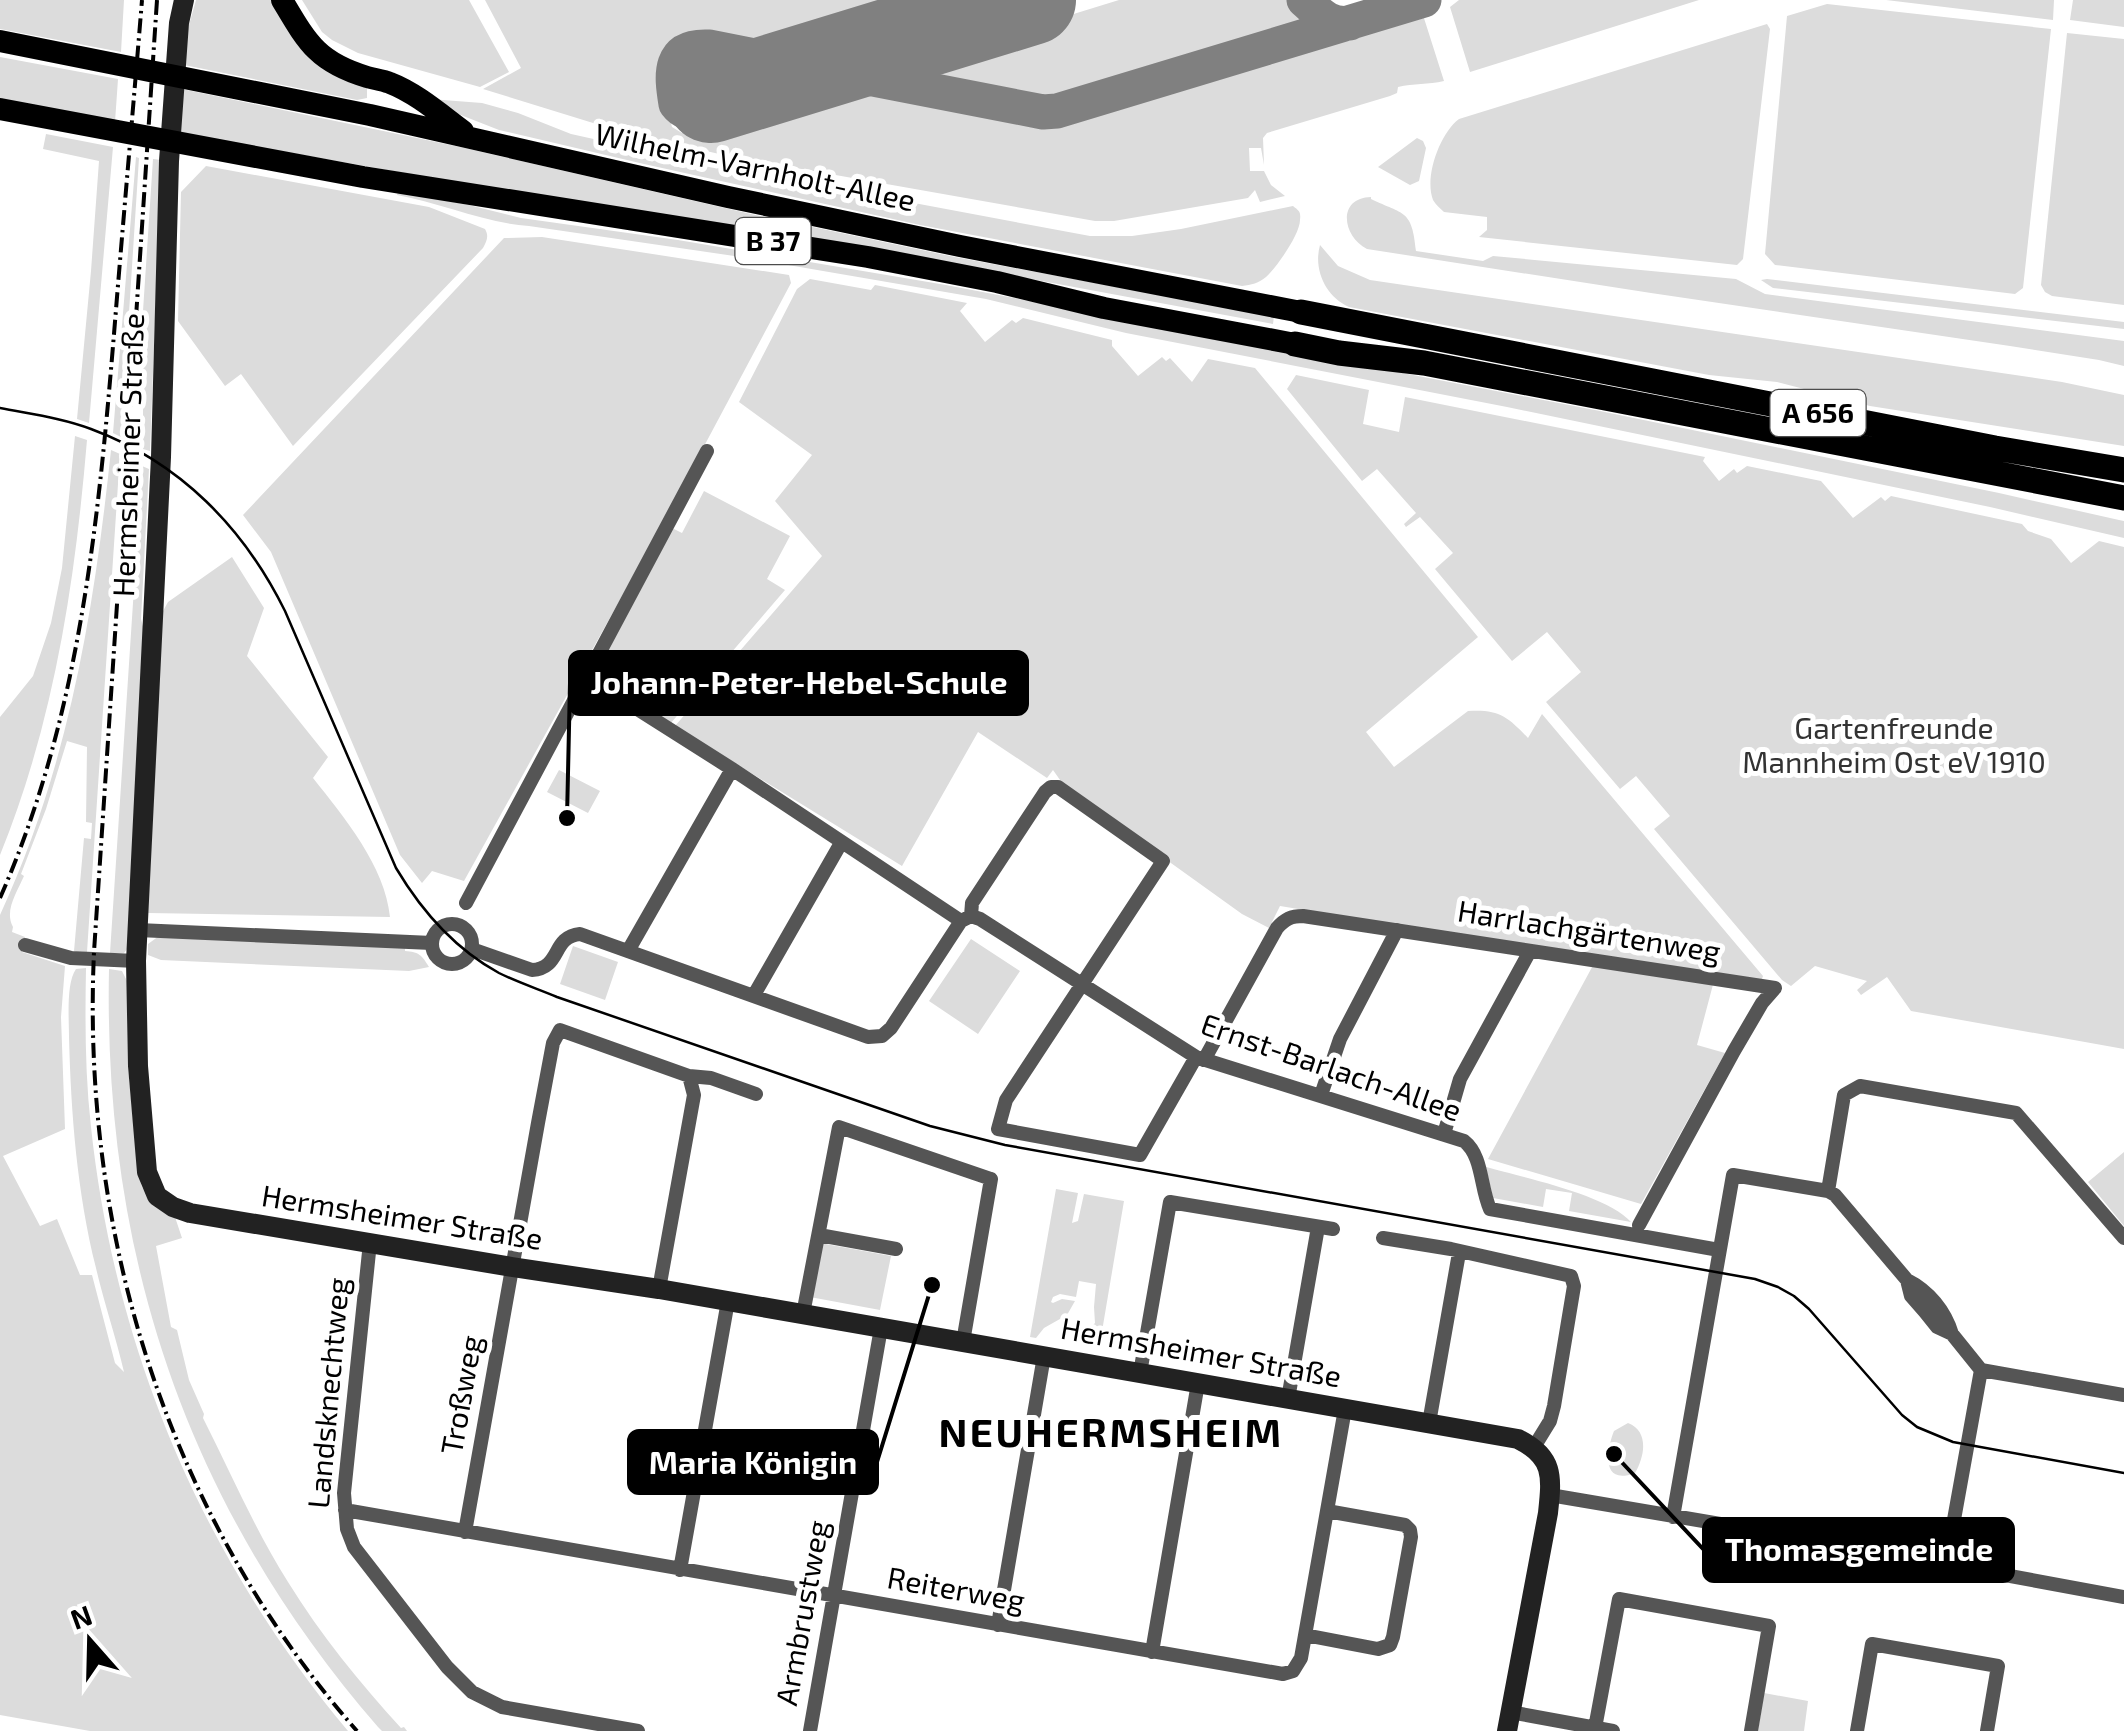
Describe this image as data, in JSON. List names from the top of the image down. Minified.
{"streets":{"highway":["Wilhelm-Varnholt-Allee","B 37","A 656"],"street":["Hermsheimer Straße","Harrlachgärtenweg","Ernst-Barlach-Allee","Landsknechtweg","Troßweg","Reiterweg","Armbrustweg"]},"crossings":[["Wilhelm-Varnholt-Allee","A 656"],["Hermsheimer Straße","Landsknechtweg"],["Hermsheimer Straße","Troßweg"],["Hermsheimer Straße","Reiterweg"],["Hermsheimer Straße","Armbrustweg"],["Harrlachgärtenweg","Ernst-Barlach-Allee"],["Landsknechtweg","Reiterweg"],["Troßweg","Reiterweg"],["Reiterweg","Armbrustweg"]],"districts":["NEUHERMSHEIM"],"parks":["Gartenfreunde Mannheim Ost eV 1910"],"places":["Johann-Peter-Hebel-Schule","Maria Königin","Thomasgemeinde"],"north":"top"}
